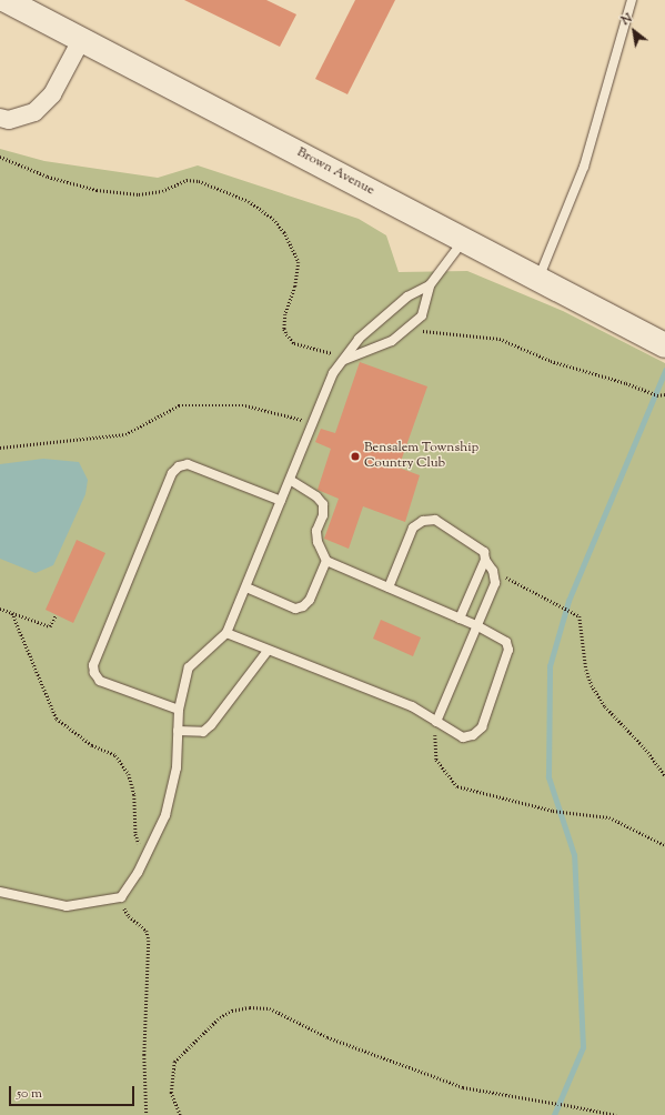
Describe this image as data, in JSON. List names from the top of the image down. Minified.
{"streets":{"street":["Brown Avenue"]},"places":["Bensalem Township Country Club"],"scale_bar":"50 m","north":"top left"}
